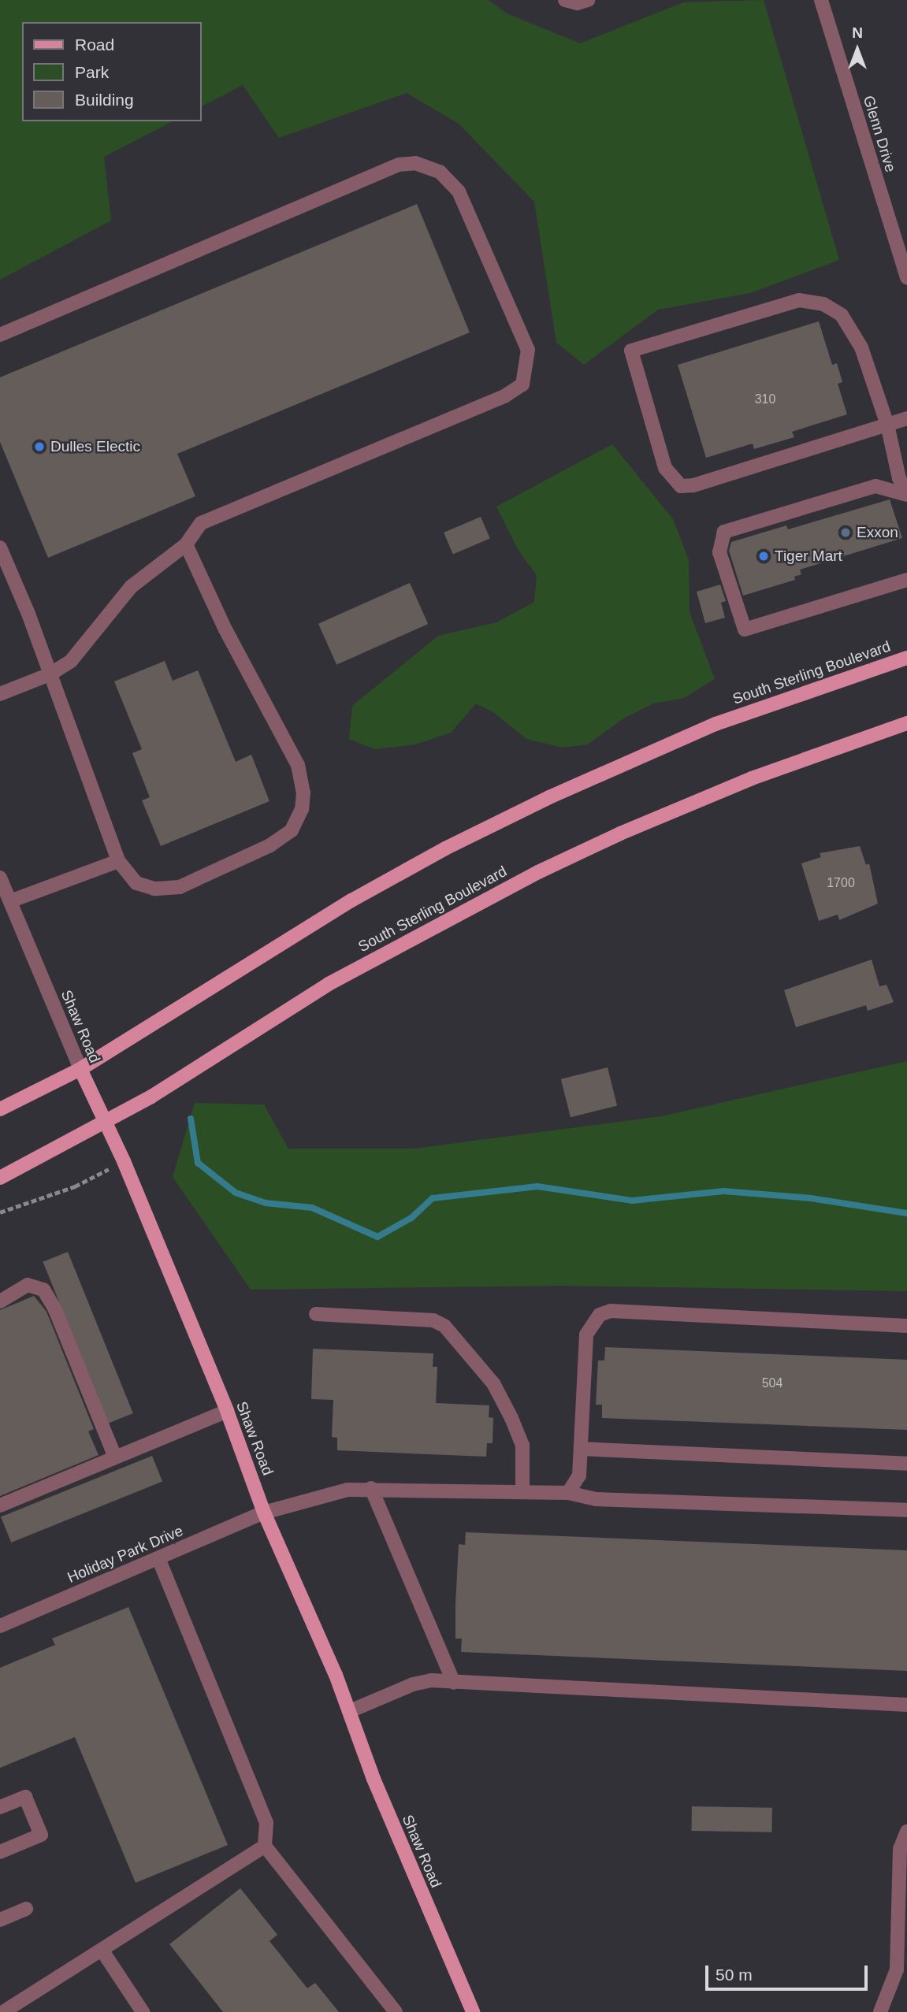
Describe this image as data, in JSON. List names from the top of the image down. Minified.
{"streets":{"main road":["South Sterling Boulevard","Shaw Road"],"street":["Glenn Drive","Holiday Park Drive"]},"crossings":[["South Sterling Boulevard","Shaw Road"],["Shaw Road","Holiday Park Drive"]],"places":["Dulles Electic","Exxon","Tiger Mart"],"house_numbers":["310","1700","504"],"legend":["Road","Park","Building"],"scale_bar":"50 m","north":"top"}
